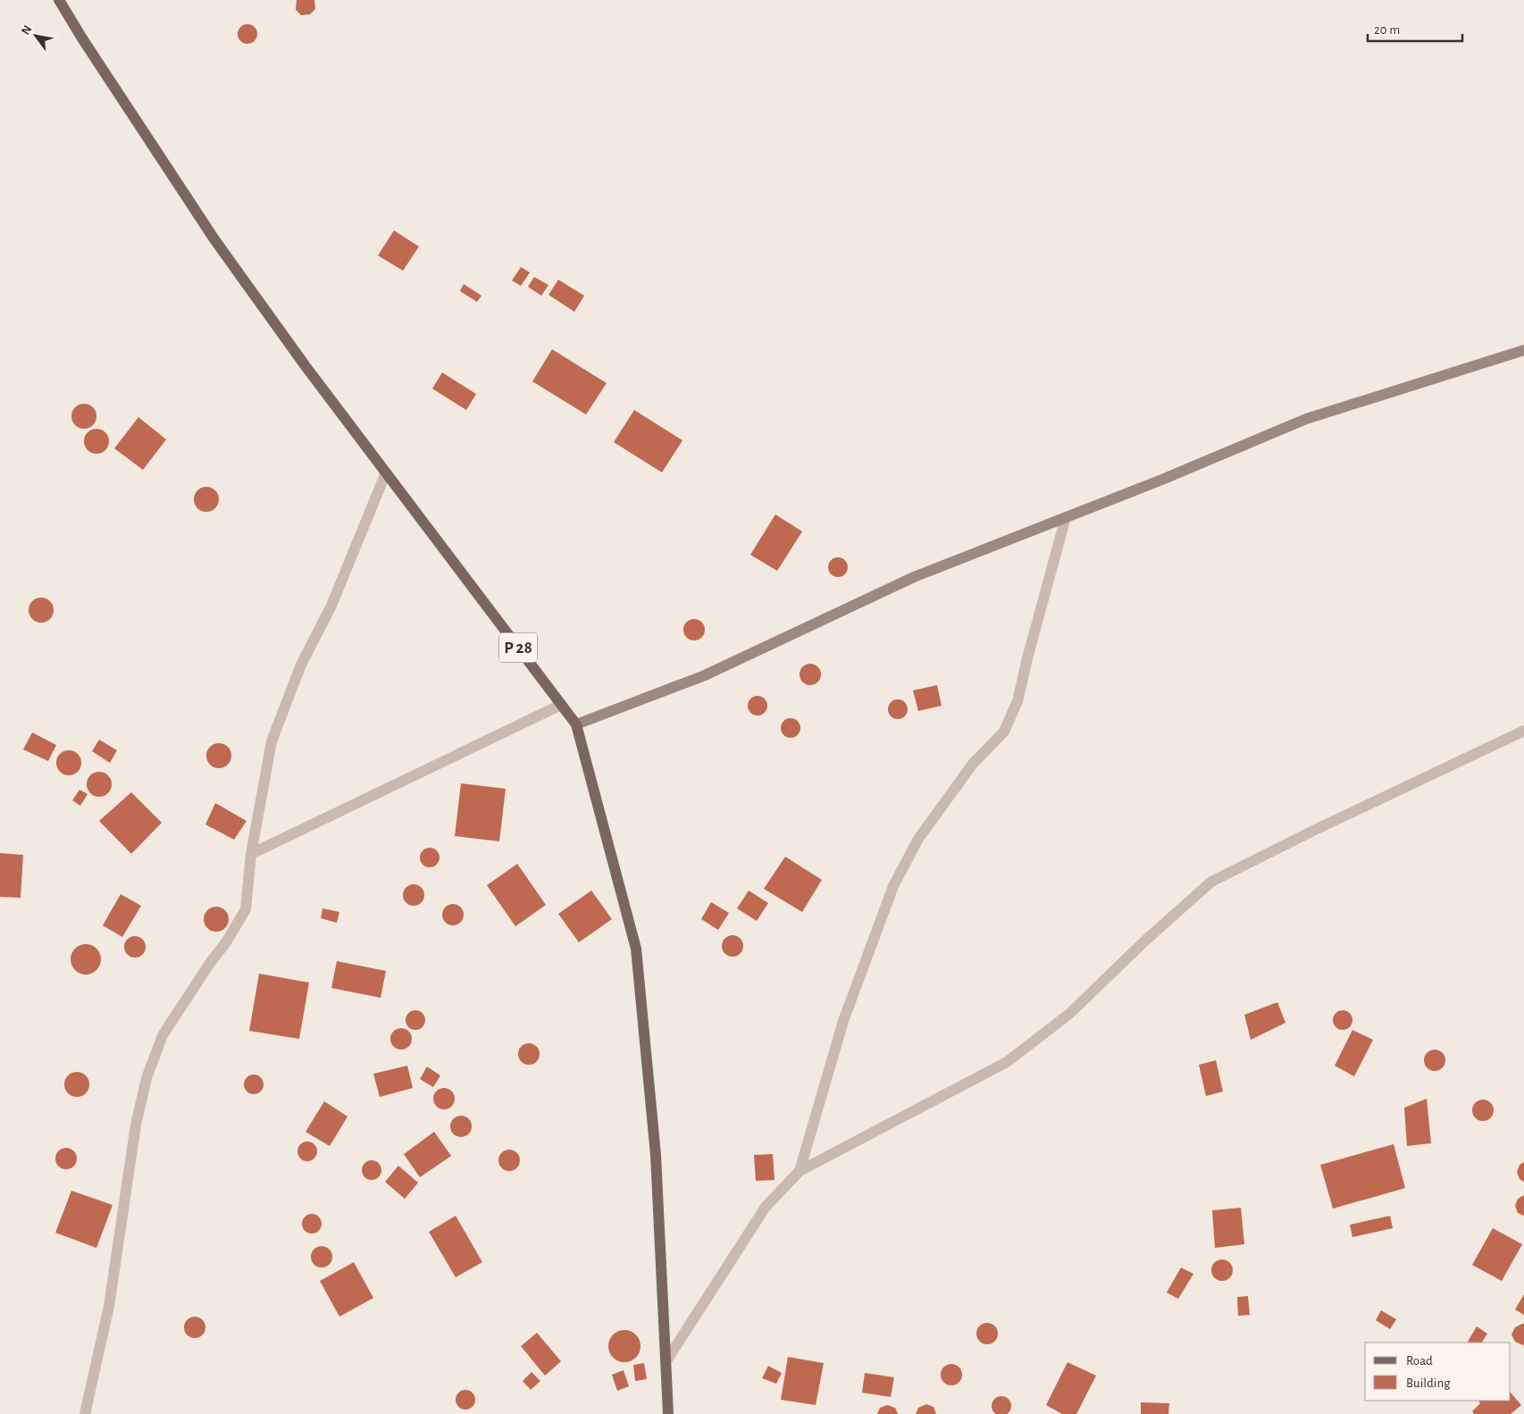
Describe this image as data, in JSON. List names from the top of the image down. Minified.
{"streets":{"main road":["P 28"]},"legend":["Road","Building"],"scale_bar":"20 m","north":"top left"}
